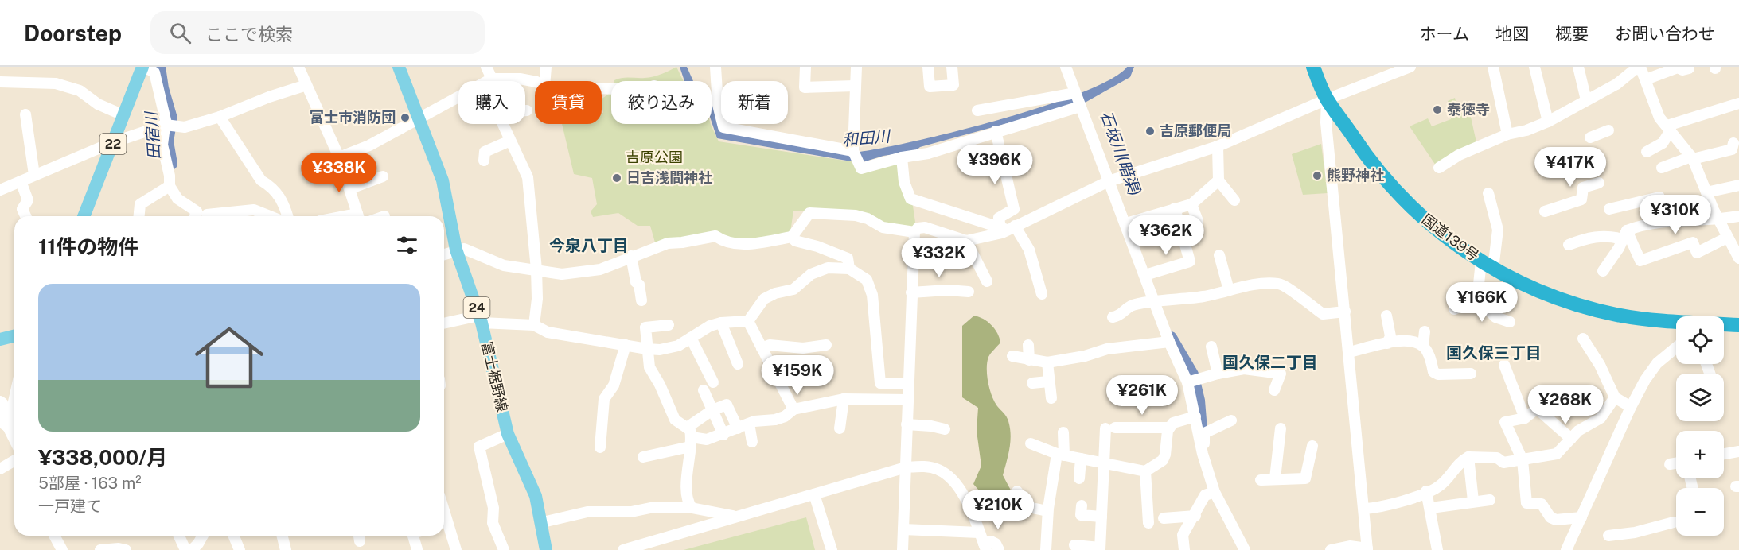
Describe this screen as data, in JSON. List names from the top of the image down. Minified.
{"streets":{"highway":["国道139号"],"main road":["22","24","富士裾野線"]},"districts":["今泉八丁目","国久保三丁目","国久保二丁目"],"water":["田宿川","和田川","石坂川(暗渠)"],"parks":["吉原公園"],"places":["泰徳寺","富士市消防団","吉原郵便局","熊野神社","日吉浅間神社"],"page":{"header":"Doorstep","search":"ここで検索","nav":["ホーム","地図","概要","お問い合わせ"],"chip":["購入","賃貸","絞り込み","新着"],"price":["¥396K","¥417K","¥338K","¥310K","¥362K","¥332K","¥166K","¥159K","¥261K","¥268K","¥210K"],"heading":"11件の物件","list":[{"name":"¥338,000/月","note":"5部屋 · 163 m² · 一戸建て"}],"map_buttons":["+","−"]}}
